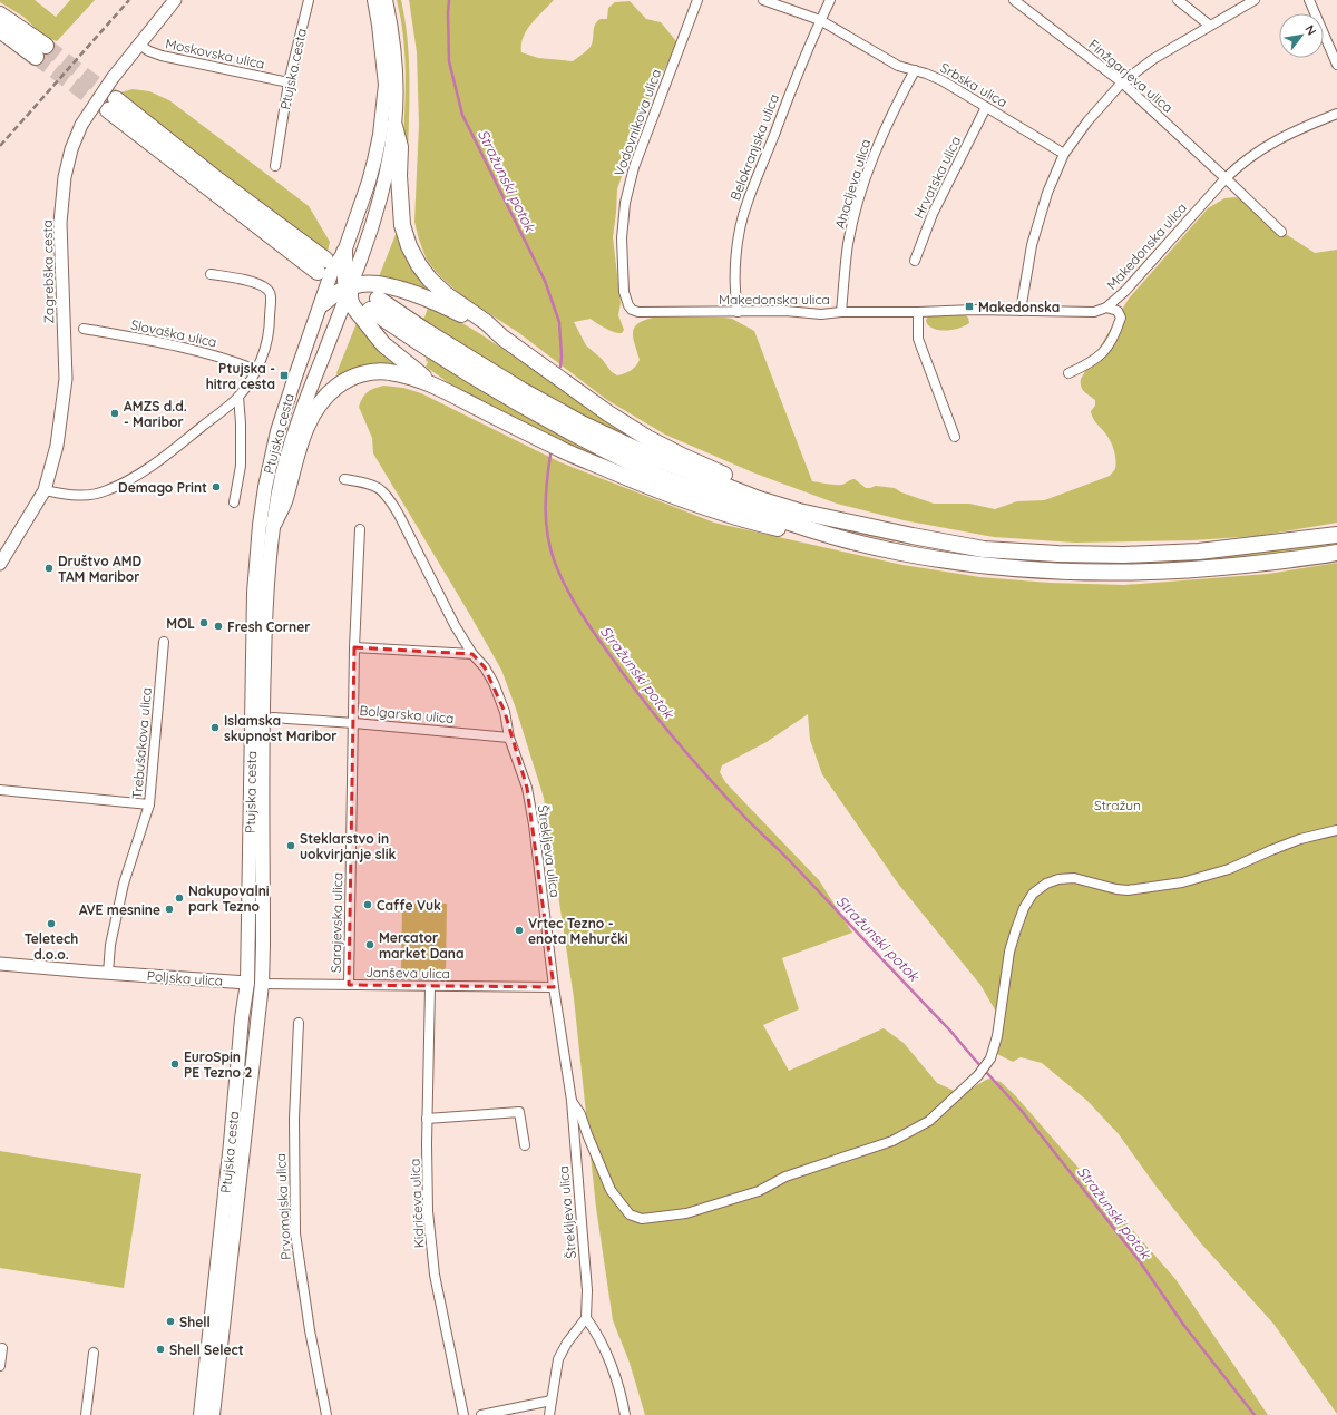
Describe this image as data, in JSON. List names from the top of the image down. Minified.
{"streets":{"main road":["Ptujska cesta","Poljska ulica"],"street":["Moskovska ulica","Finžgarjeva ulica","Srbska ulica","Vodovnikova ulica","Belokranjska ulica","Hrvatska ulica","Ahacljeva ulica","Makedonska ulica","Zagrebška cesta","Slovaška ulica","Bolgarska ulica","Trebušakova ulica","Štrekljeva ulica","Sarajevska ulica","Janševa ulica","Kidričeva ulica","Prvomajska ulica"]},"crossings":[["Moskovska ulica","Ptujska cesta"],["Moskovska ulica","Zagrebška cesta"],["Ptujska cesta","Janševa ulica"],["Ptujska cesta","Poljska ulica"],["Finžgarjeva ulica","Makedonska ulica"],["Srbska ulica","Belokranjska ulica"],["Srbska ulica","Hrvatska ulica"],["Srbska ulica","Ahacljeva ulica"],["Vodovnikova ulica","Makedonska ulica"],["Belokranjska ulica","Makedonska ulica"],["Ahacljeva ulica","Makedonska ulica"],["Bolgarska ulica","Štrekljeva ulica"],["Bolgarska ulica","Sarajevska ulica"],["Trebušakova ulica","Poljska ulica"],["Štrekljeva ulica","Janševa ulica"],["Sarajevska ulica","Janševa ulica"],["Janševa ulica","Poljska ulica"],["Janševa ulica","Kidričeva ulica"]],"water":["Stražunski potok"],"parks":["Stražun"],"places":{"transit":["Makedonska","Ptujska - hitra cesta"],"other":["AMZS d.d. - Maribor","Demago Print","Društvo AMD TAM Maribor","MOL","Fresh Corner","Islamska skupnost Maribor","Steklarstvo in uokvirjanje slik","Nakupovalni park Tezno","Caffe Vuk","AVE mesnine","Teletech d.o.o.","Vrtec Tezno - enota Mehurčki","Mercator market Dana","EuroSpin PE Tezno 2","Shell","Shell Select"]},"north":"top right"}
